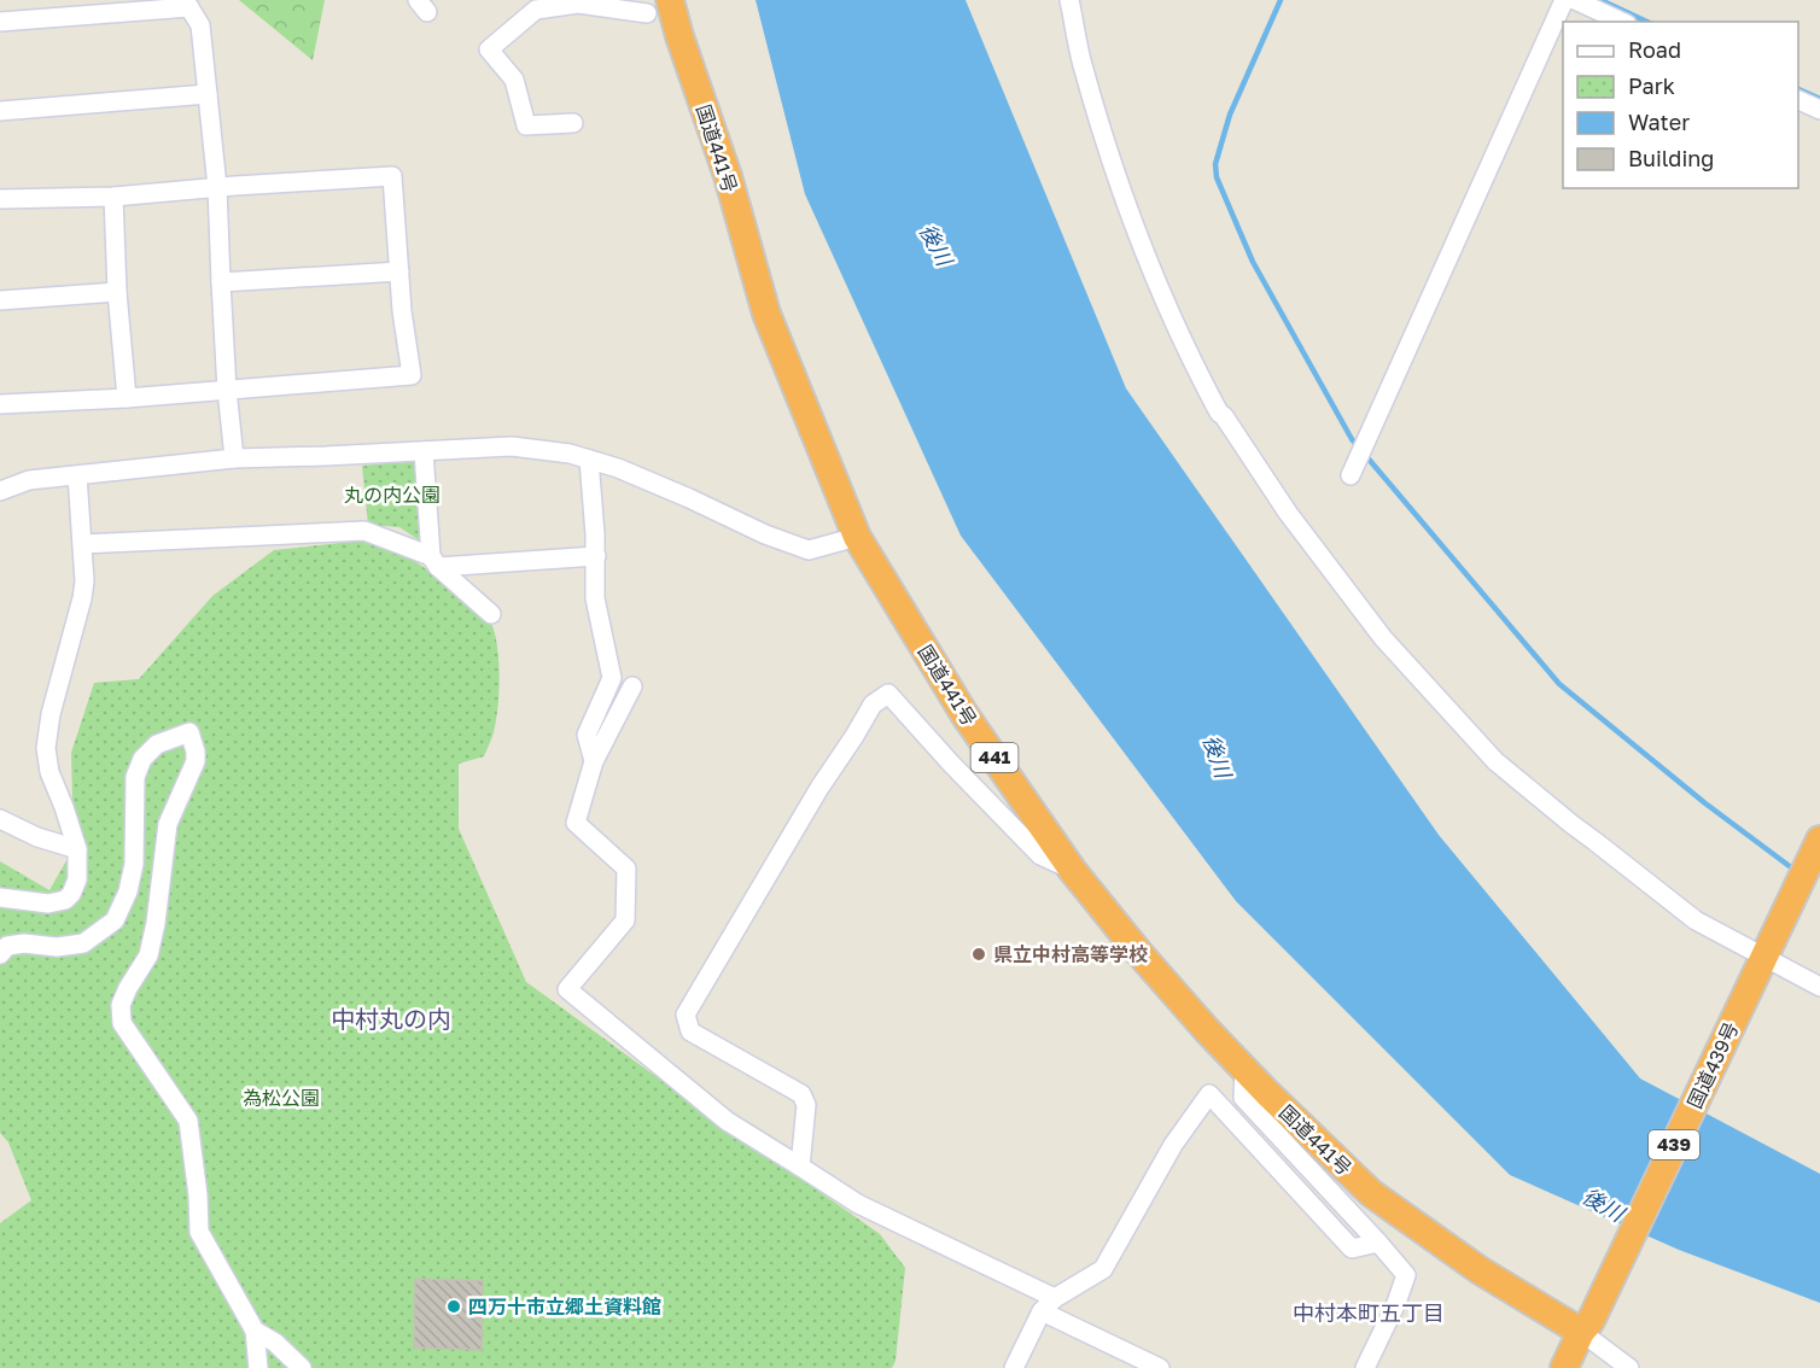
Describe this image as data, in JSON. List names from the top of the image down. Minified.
{"streets":{"highway":["国道441号","441","国道439号","439"]},"crossings":[["国道441号","国道439号"]],"districts":["中村丸の内","中村本町五丁目"],"water":["後川"],"parks":["丸の内公園","為松公園"],"places":["県立中村高等学校","四万十市立郷土資料館"],"legend":["Road","Park","Water","Building"]}
